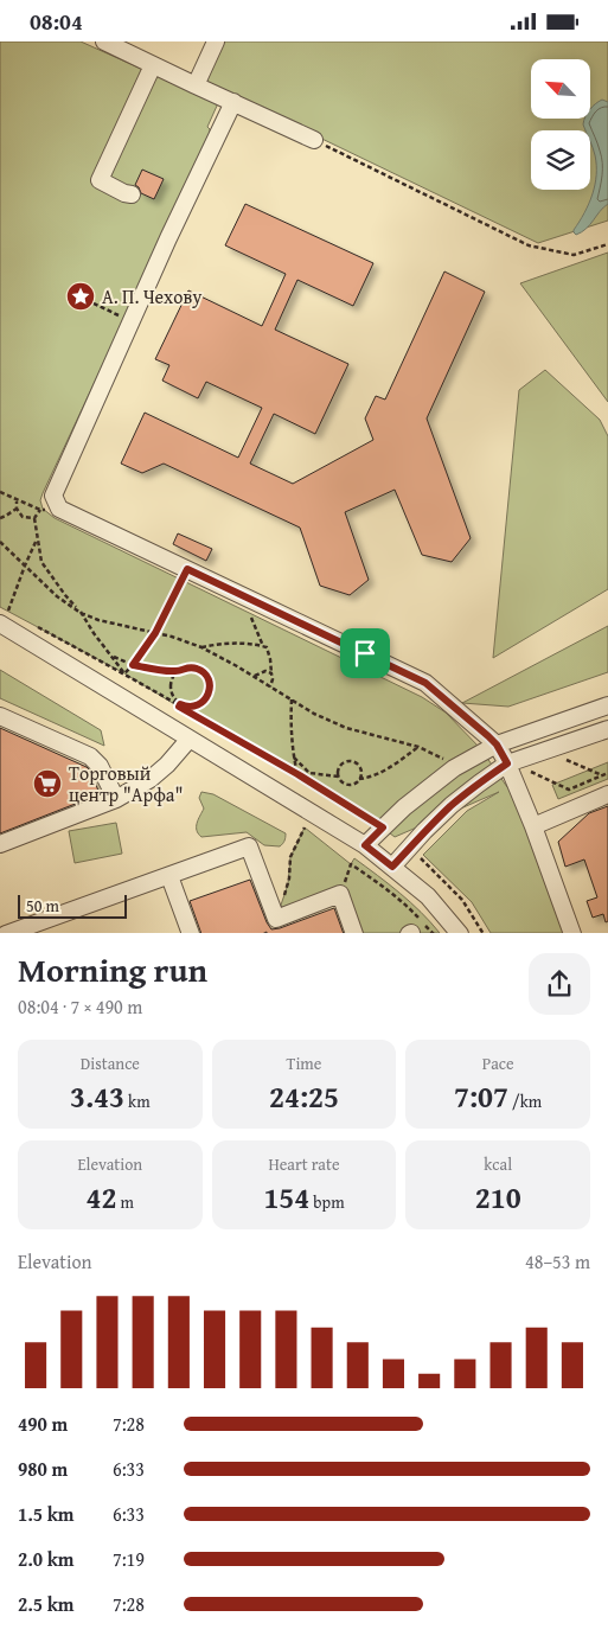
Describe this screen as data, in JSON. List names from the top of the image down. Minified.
{"places":{"place":["А. П. Чехову"],"supermarket":["Торговый центр \"Арфа\""]},"scale_bar":"50 m","north":"top left","page":{"status":"08:04","scale":"50 m","heading":["Morning run","08:04 · 7 × 490 m"],"stats":[["Distance","3.43 km"],["Time","24:25"],["Pace","7:07 /km"],["Elevation","42 m"],["Heart rate","154 bpm"],["kcal","210"]],"chart":["Elevation","48–53 m"],"list":[{"name":"490 m","note":"7:28"},{"name":"980 m","note":"6:33"},{"name":"1.5 km","note":"6:33"},{"name":"2.0 km","note":"7:19"},{"name":"2.5 km","note":"7:28"}]}}
